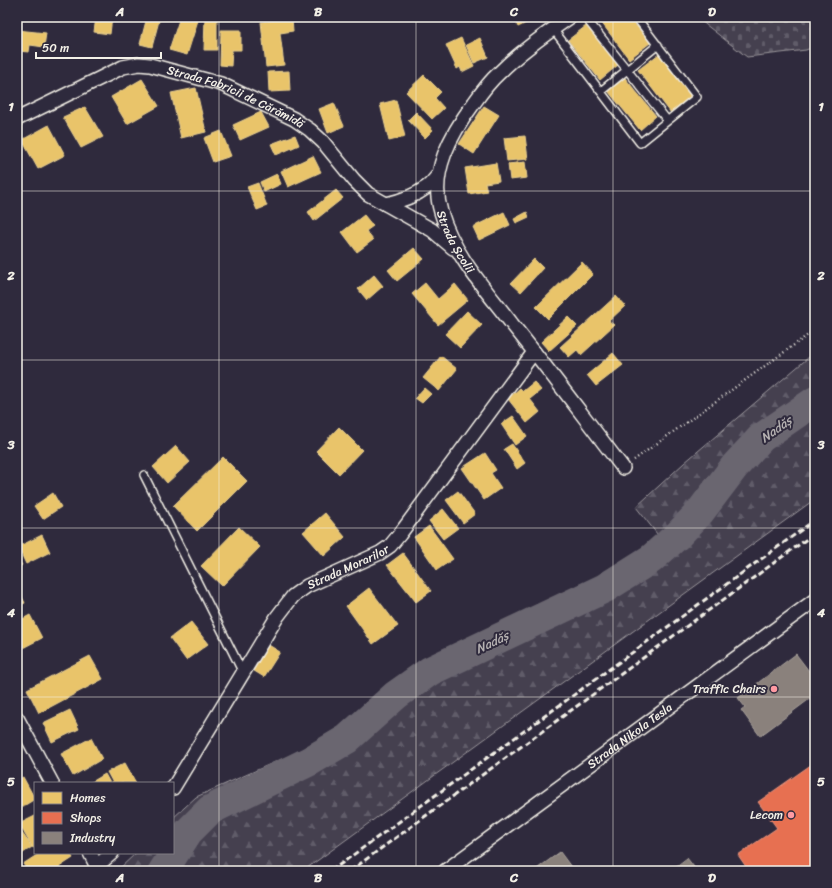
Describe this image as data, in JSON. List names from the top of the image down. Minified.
{"streets":{"street":["Strada Fabricii de Cărămidă","Strada Școlii","Strada Morarilor","Strada Nikola Tesla"]},"crossings":[["Strada Fabricii de Cărămidă","Strada Școlii"],["Strada Școlii","Strada Morarilor"]],"water":["Nadăș"],"places":["Traffic Chairs","Lecom"],"legend":["Homes","Shops","Industry"],"scale_bar":"50 m","grid":{"columns":["A","B","C","D"],"rows":["1","2","3","4","5"]}}
